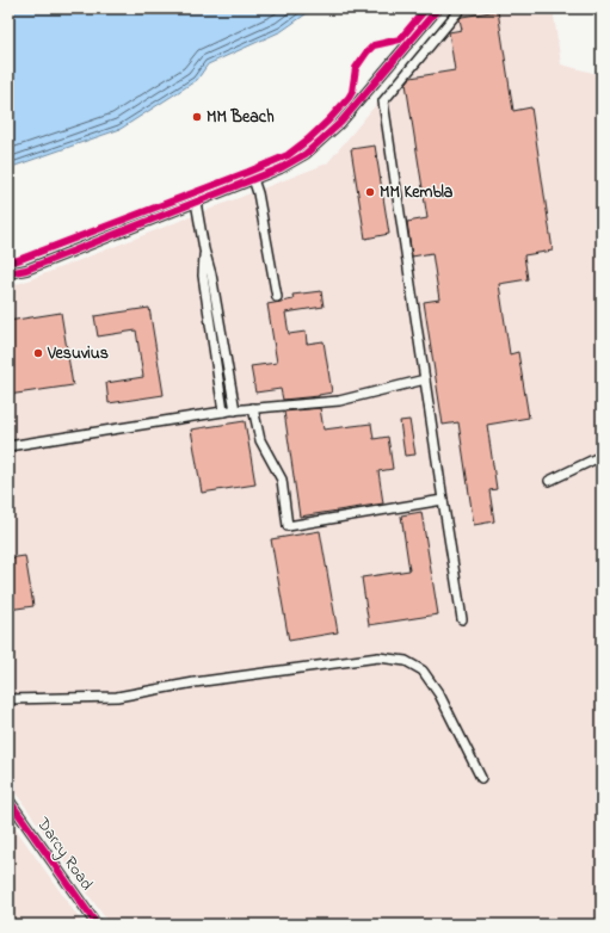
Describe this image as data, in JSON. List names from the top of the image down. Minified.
{"streets":{"street":["Darcy Road"]},"places":["MM Beach","MM Kembla","Vesuvius"]}
